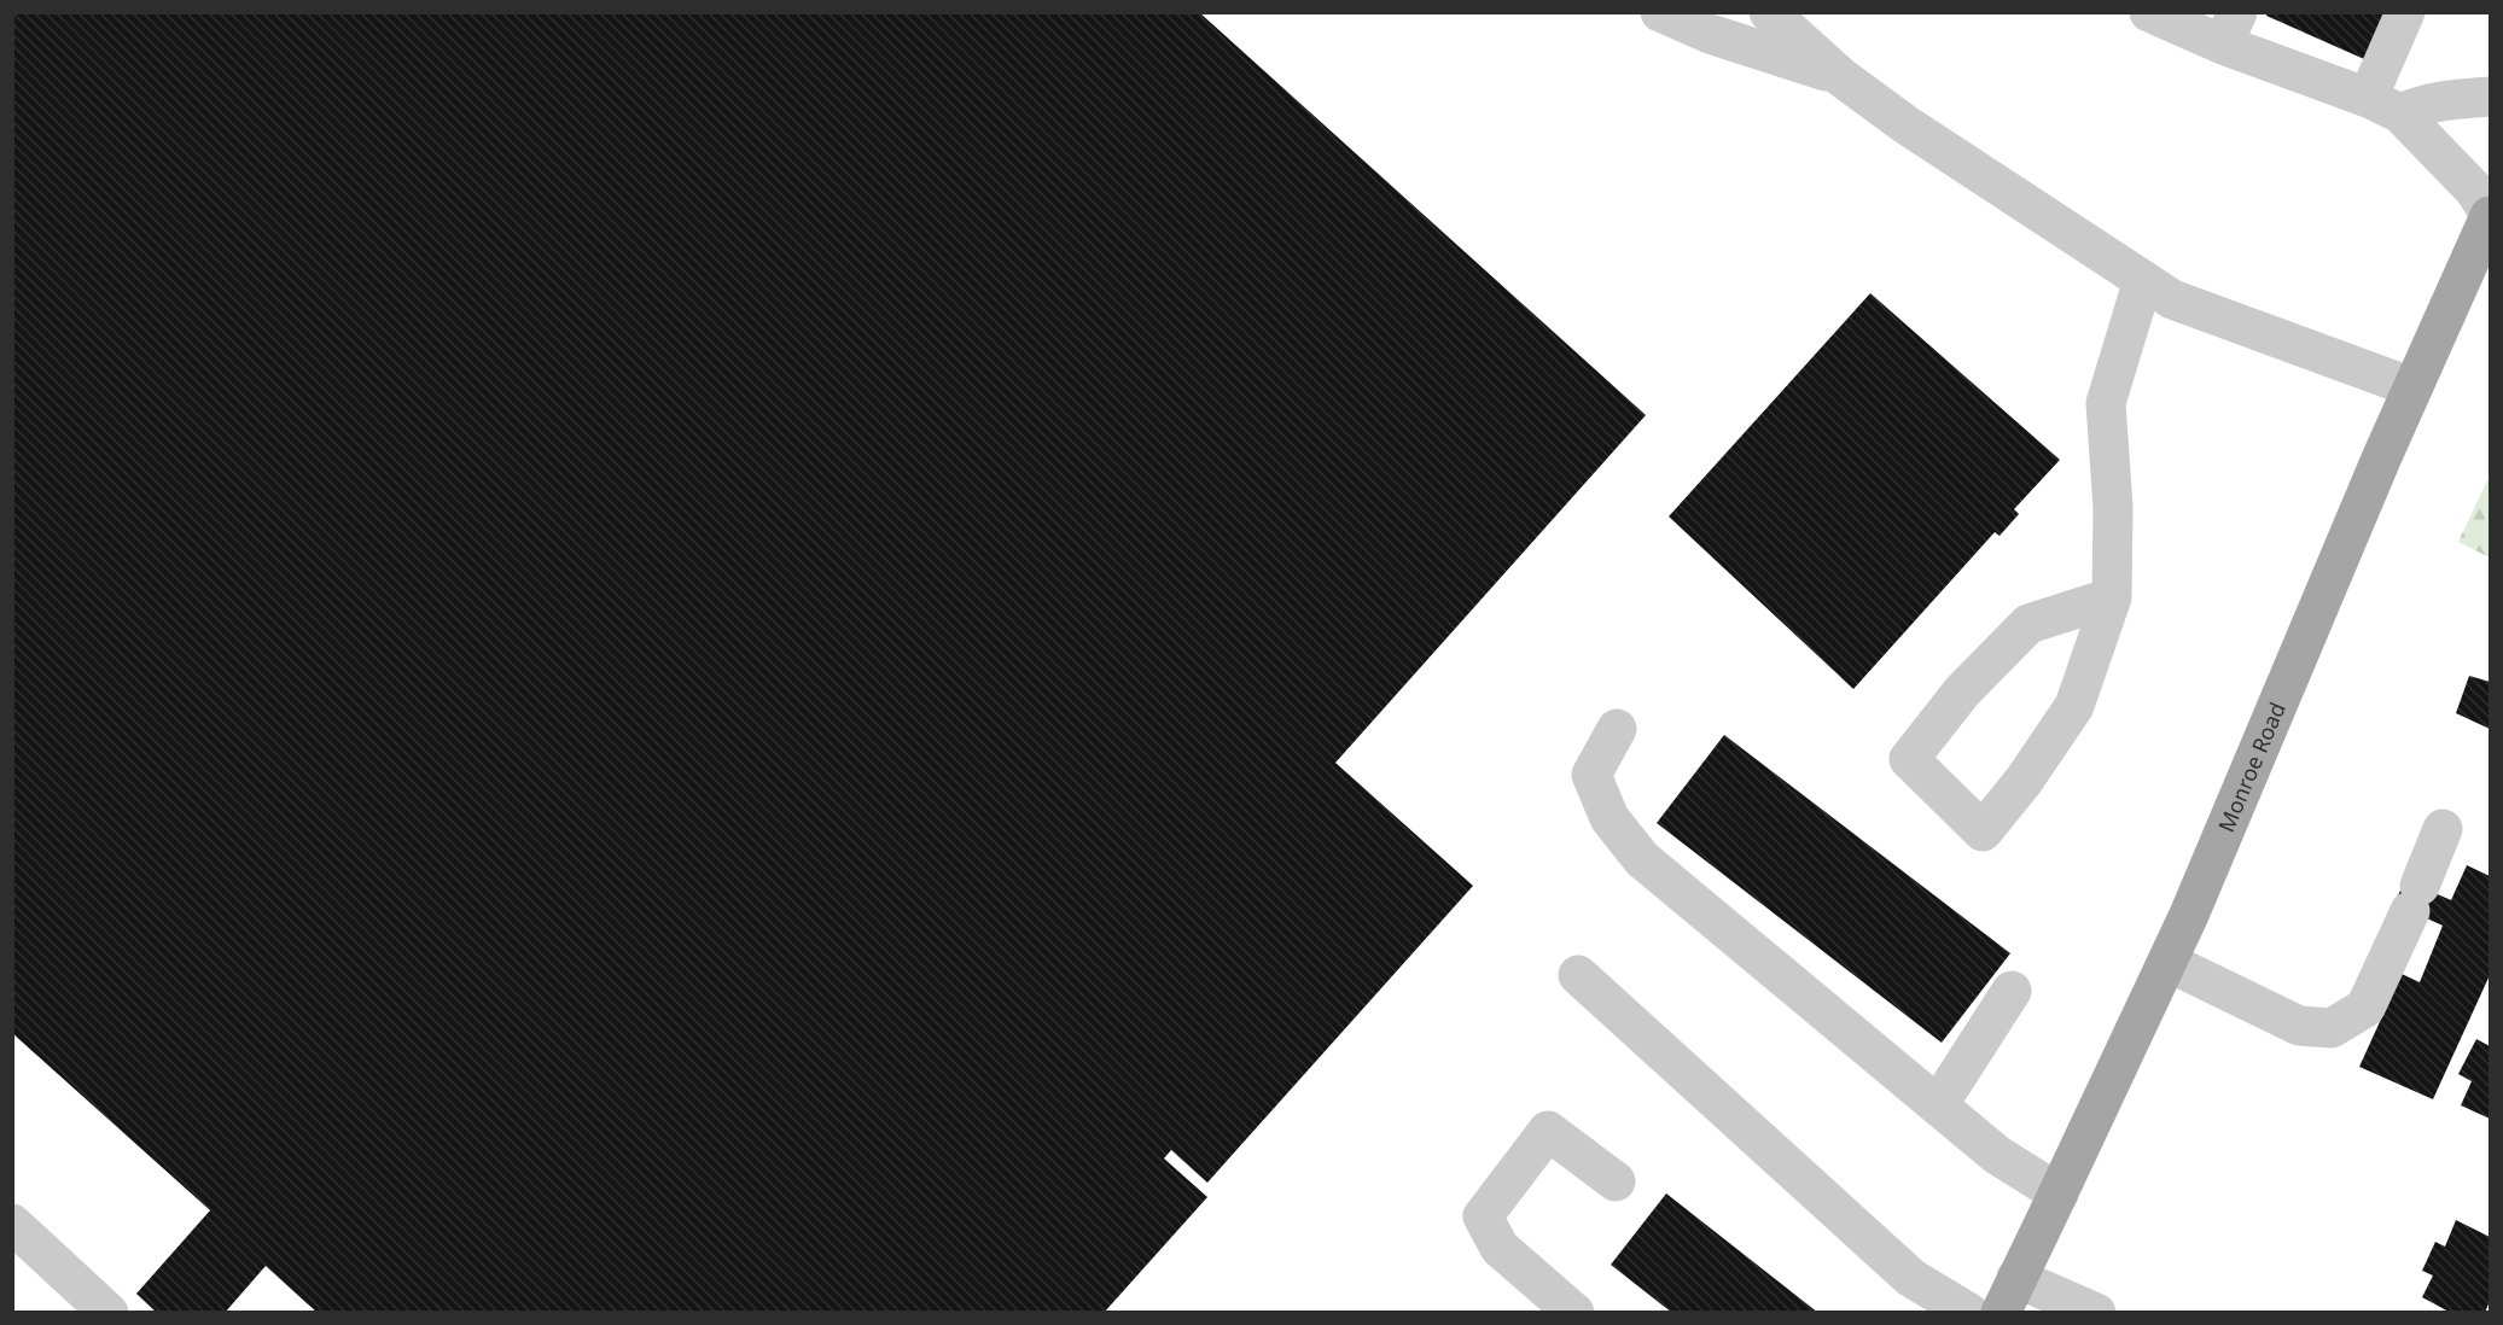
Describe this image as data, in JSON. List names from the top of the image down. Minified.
{"streets":{"main road":["Monroe Road"]}}
